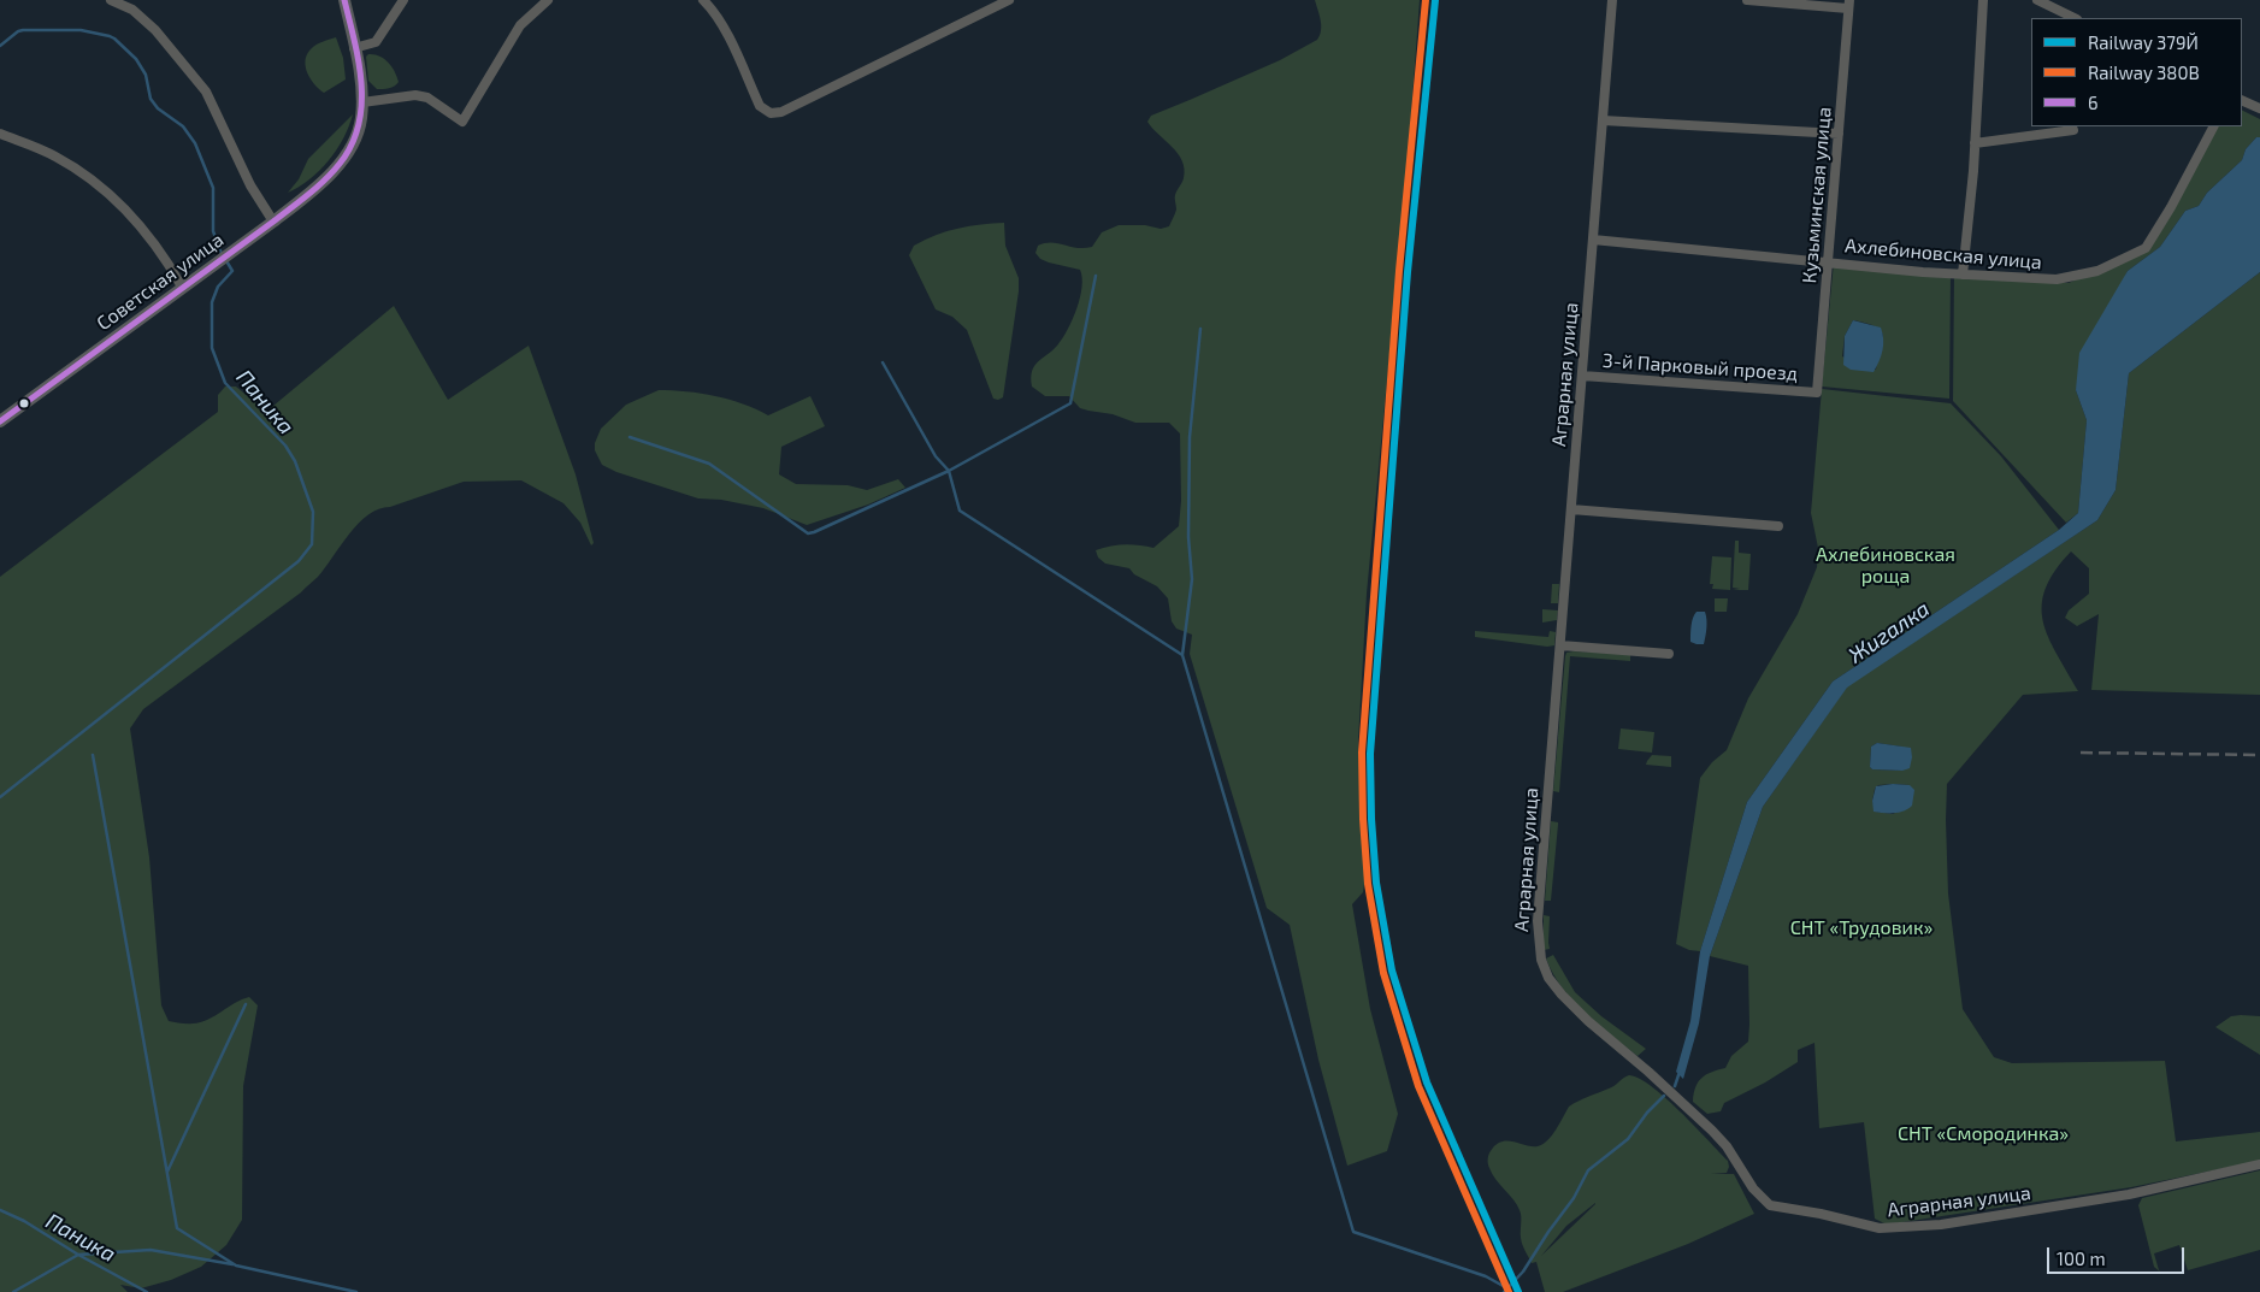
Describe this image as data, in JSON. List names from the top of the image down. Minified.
{"streets":{"main road":["Советская улица"],"street":["Кузьминская улица","Ахлебиновская улица","3-й Парковый проезд","Аграрная улица"]},"crossings":[["Кузьминская улица","Ахлебиновская улица"],["Кузьминская улица","3-й Парковый проезд"],["Ахлебиновская улица","Аграрная улица"],["3-й Парковый проезд","Аграрная улица"]],"water":["Паника","Жигалка"],"parks":["Ахлебиновская роща","СНТ «Трудовик»","СНТ «Смородинка»"],"lines":["rail line 379Й","rail line 380В","transit line 6"],"legend":["Railway 379Й","Railway 380В","6"],"scale_bar":"100 m"}
